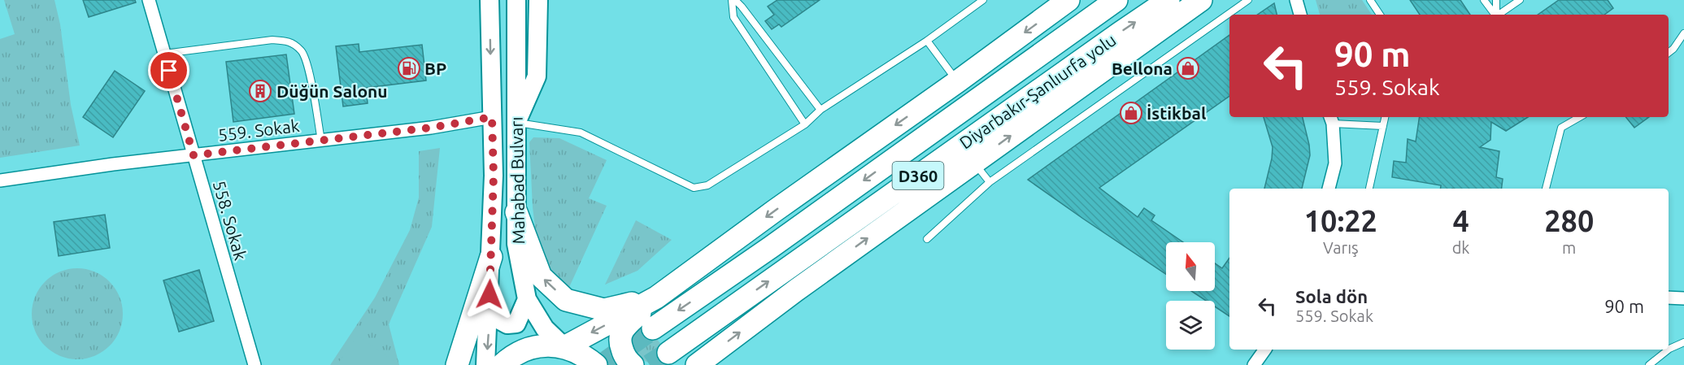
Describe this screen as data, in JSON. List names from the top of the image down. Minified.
{"streets":{"highway":["Diyarbakır-Şanlıurfa yolu","D360"],"main road":["Mahabad Bulvarı"],"street":["559. Sokak","558. Sokak"]},"crossings":[["559. Sokak","Mahabad Bulvarı"],["559. Sokak","558. Sokak"]],"places":{"fuel station":["BP"],"shop":["Bellona","İstikbal"],"building":["Düğün Salonu"]},"north":"top","page":{"turn":["90 m","559. Sokak"],"eta":["10:22","Varış","4","dk","280","m"],"list":[{"name":"Sola dön","note":"559. Sokak","value":"90 m"}]}}
